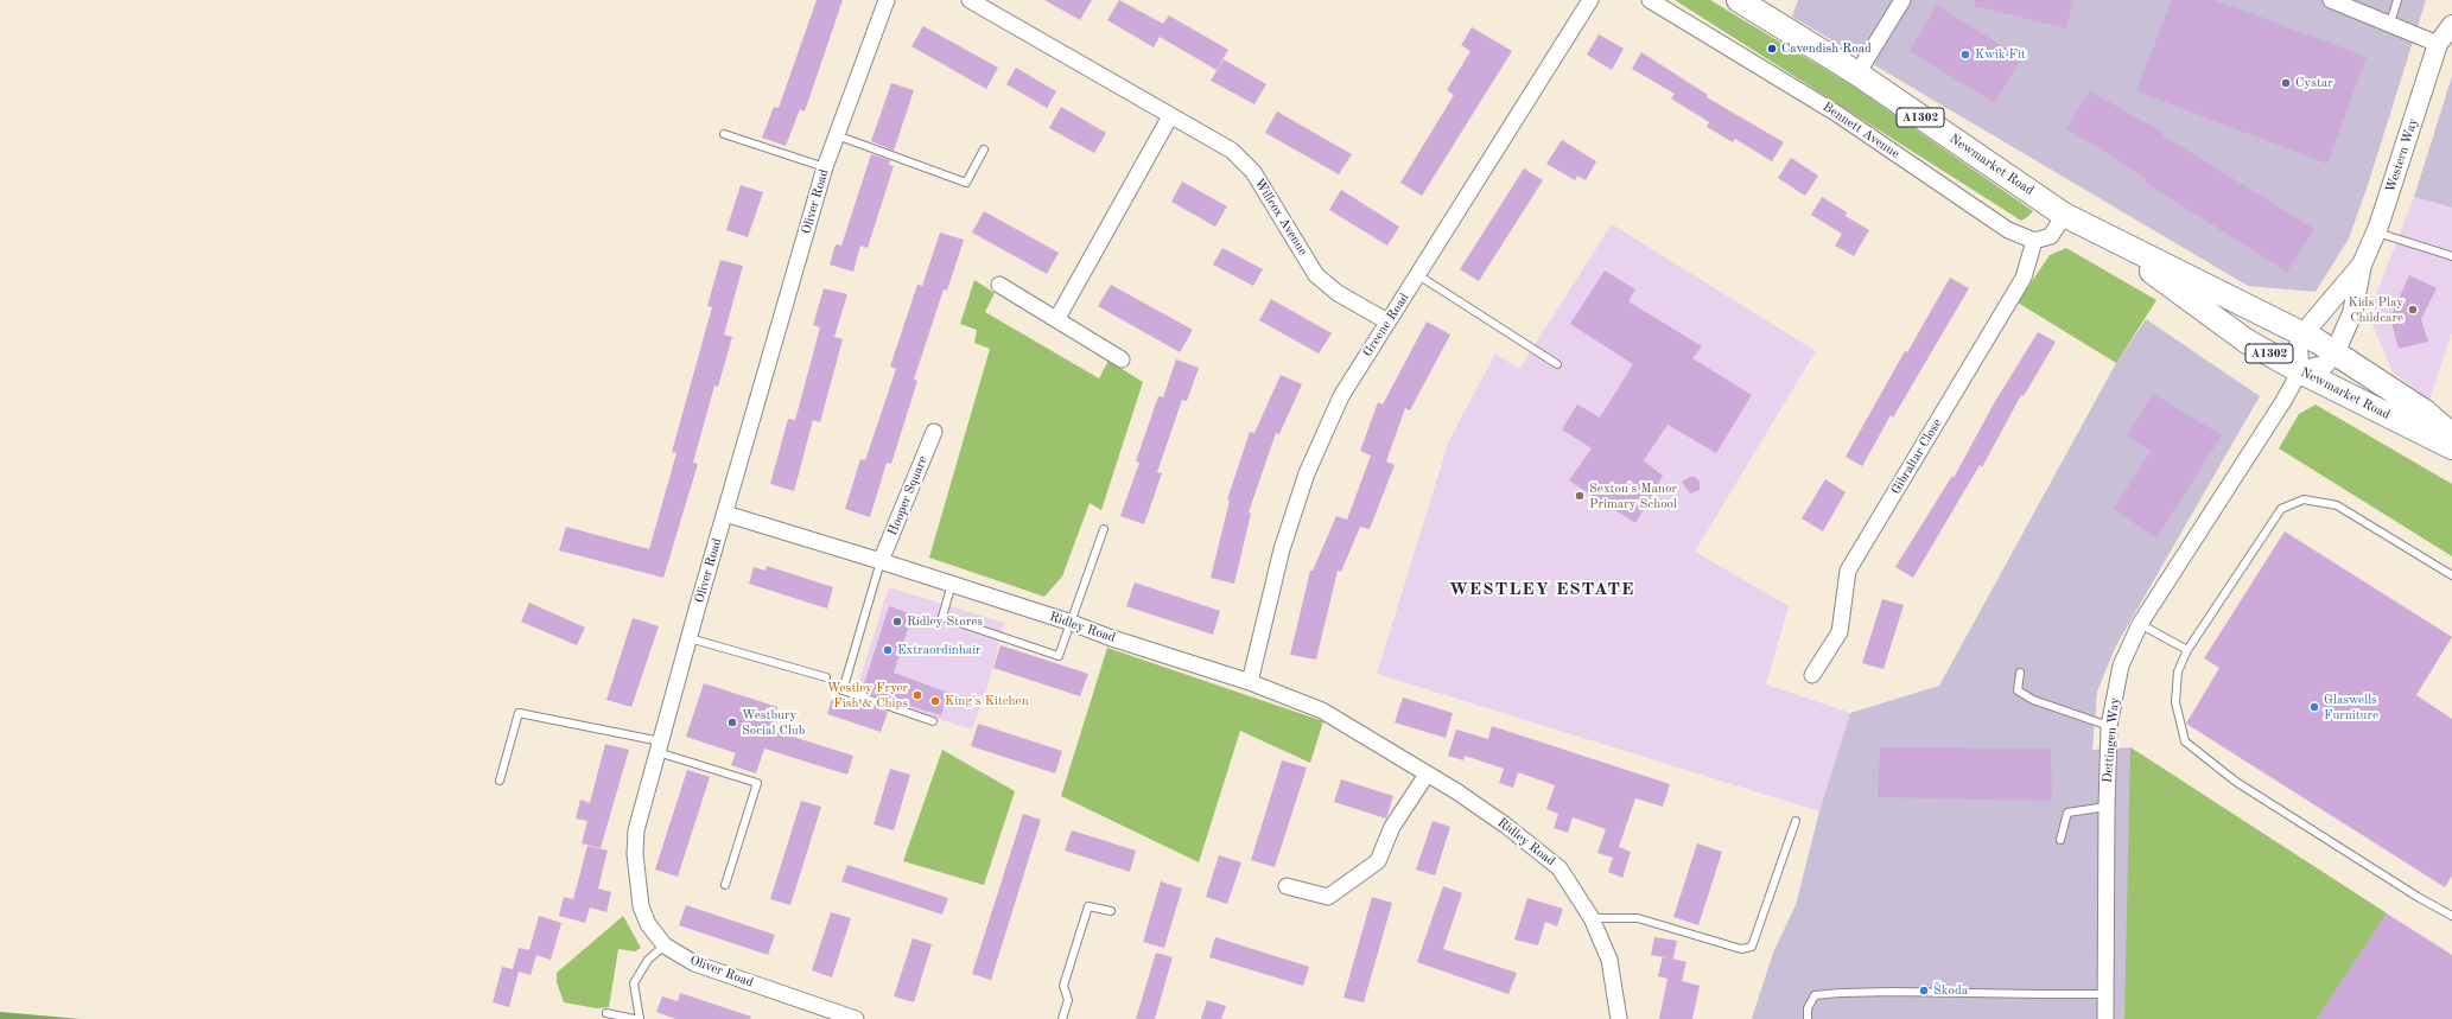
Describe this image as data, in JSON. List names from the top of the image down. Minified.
{"streets":{"main road":["A1302","Newmarket Road"],"street":["Bennett Avenue","Western Way","Oliver Road","Willcox Avenue","Greene Road","Gibraltar Close","Hooper Square","Ridley Road","Dettingen Way"]},"crossings":[["Bennett Avenue","Gibraltar Close"],["Western Way","Newmarket Road"],["Western Way","Dettingen Way"],["Newmarket Road","Dettingen Way"],["Oliver Road","Ridley Road"],["Willcox Avenue","Greene Road"],["Greene Road","Ridley Road"],["Hooper Square","Ridley Road"]],"districts":["WESTLEY ESTATE"],"places":["Cavendish Road","Kwik Fit","Cystar","Kids Play Childcare","Sexton's Manor Primary School","Ridley Stores","Extraordinhair","Westley Fryer Fish & Chips","King's Kitchen","Glaswells Furniture","Westbury Social Club","Škoda"]}
